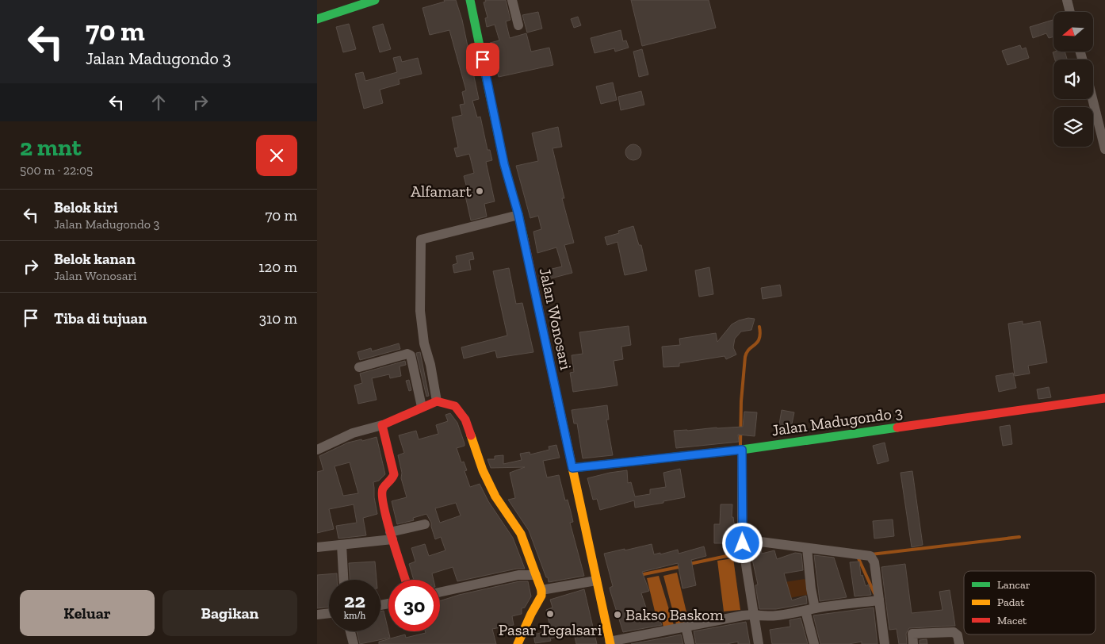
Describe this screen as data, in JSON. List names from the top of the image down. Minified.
{"streets":{"main road":["Jalan Wonosari","Jalan Madugondo 3"]},"crossings":[["Jalan Wonosari","Jalan Madugondo 3"]],"places":["Alfamart","Pasar Tegalsari","Bakso Baskom"],"legend":["Lancar","Padat","Macet"],"north":"left","page":{"turn":["70 m","Jalan Madugondo 3"],"heading":["2 mnt","500 m · 22:05"],"list":[{"name":"Belok kiri","note":"Jalan Madugondo 3","value":"70 m"},{"name":"Belok kanan","note":"Jalan Wonosari","value":"120 m"},{"name":"Tiba di tujuan","value":"310 m"}],"speed":"22 km/h","limit":"30","buttons":["Keluar","Bagikan"]}}
